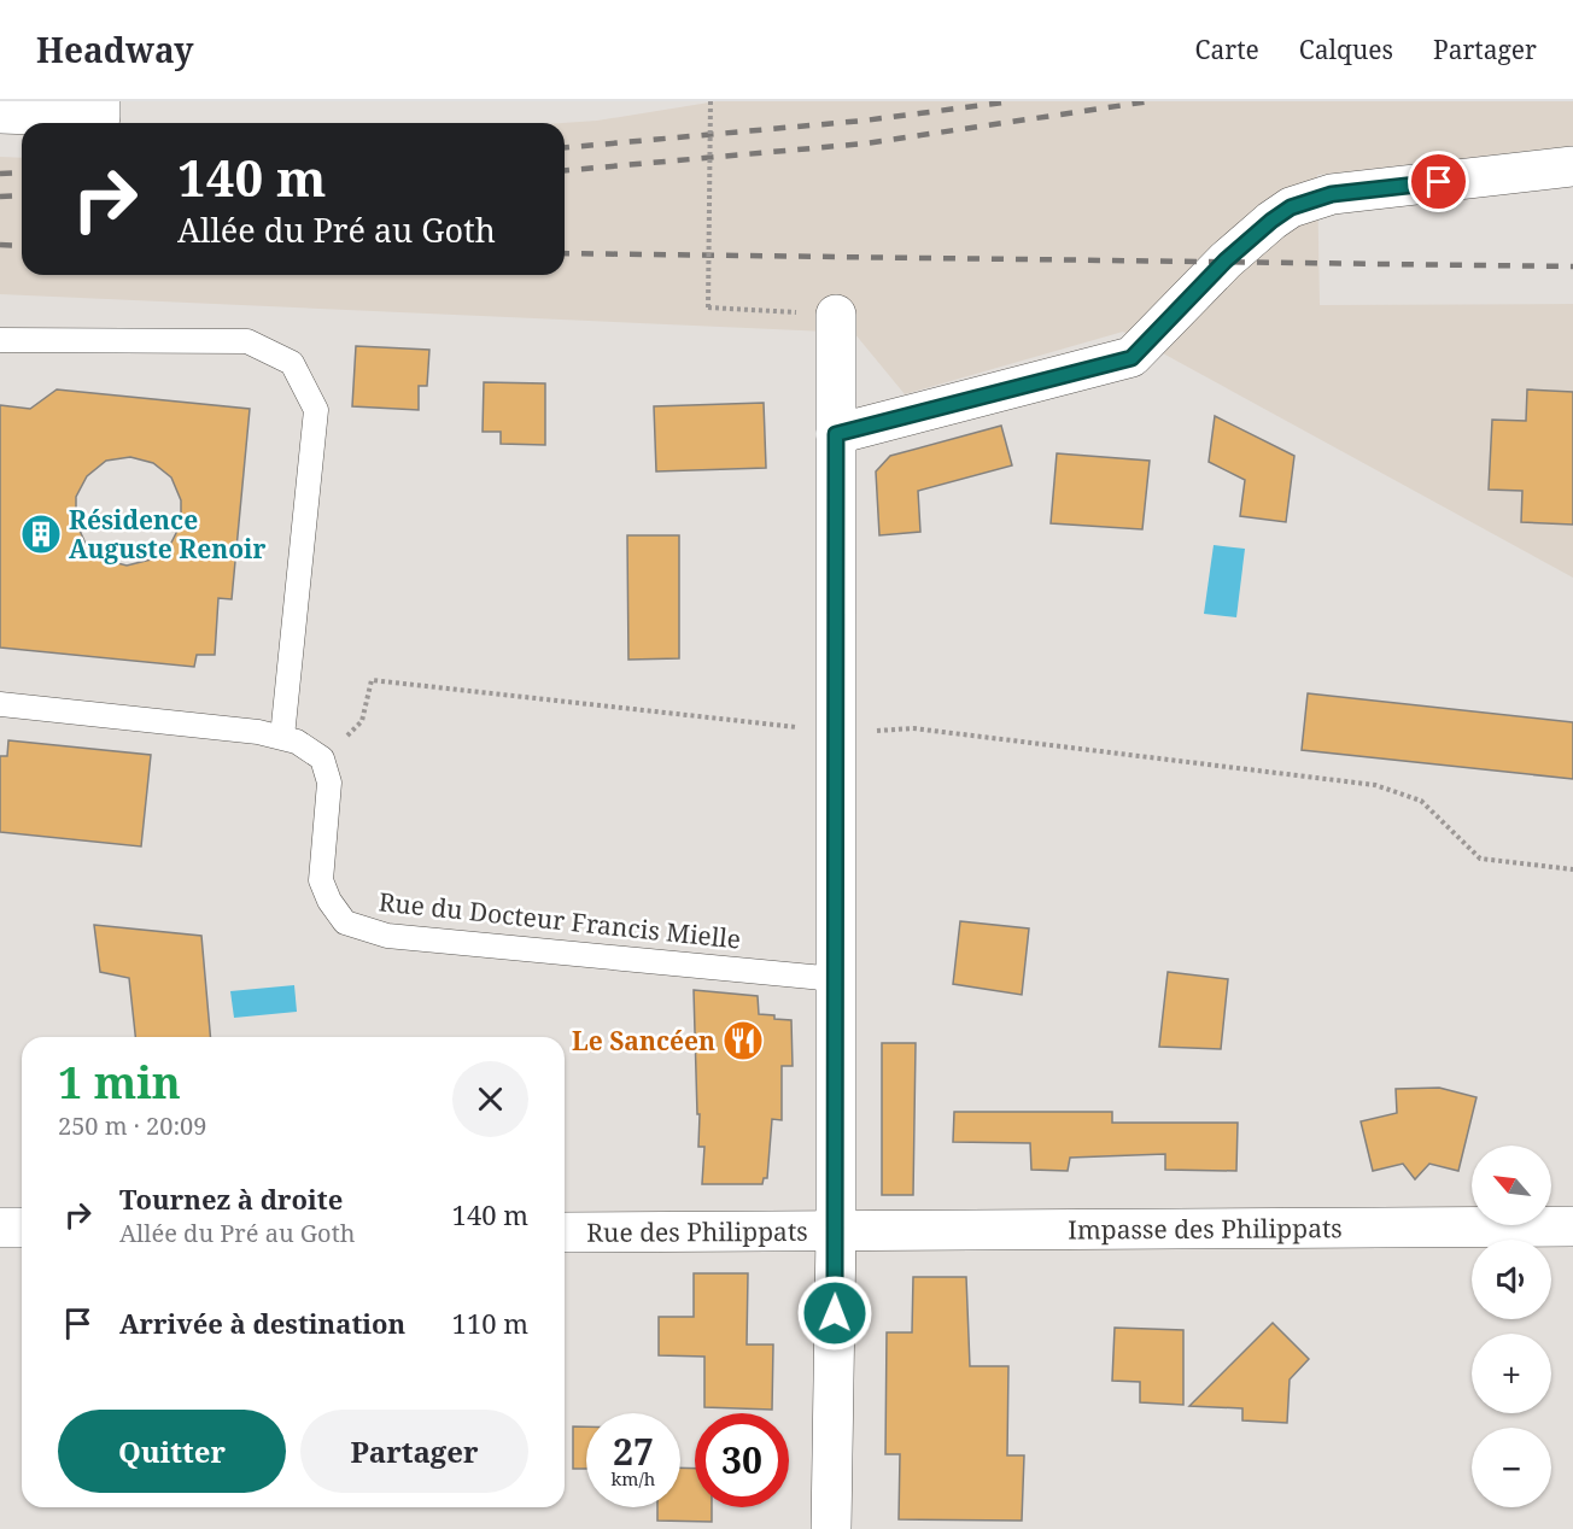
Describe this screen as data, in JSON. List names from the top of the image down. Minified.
{"streets":{"street":["Impasse des Philippats","Rue des Philippats"],"lane":["Rue du Docteur Francis Mielle"]},"crossings":[["Impasse des Philippats","Rue des Philippats"]],"places":{"building":["Résidence Auguste Renoir"],"restaurant":["Le Sancéen"]},"north":"top left","page":{"header":"Headway","nav":["Carte","Calques","Partager"],"turn":["140 m","Allée du Pré au Goth"],"heading":["1 min","250 m · 20:09"],"map_buttons":["+","−"],"list":[{"name":"Tournez à droite","note":"Allée du Pré au Goth","value":"140 m"},{"name":"Arrivée à destination","value":"110 m"}],"buttons":["Quitter","Partager"],"speed":"27 km/h","limit":"30"}}
